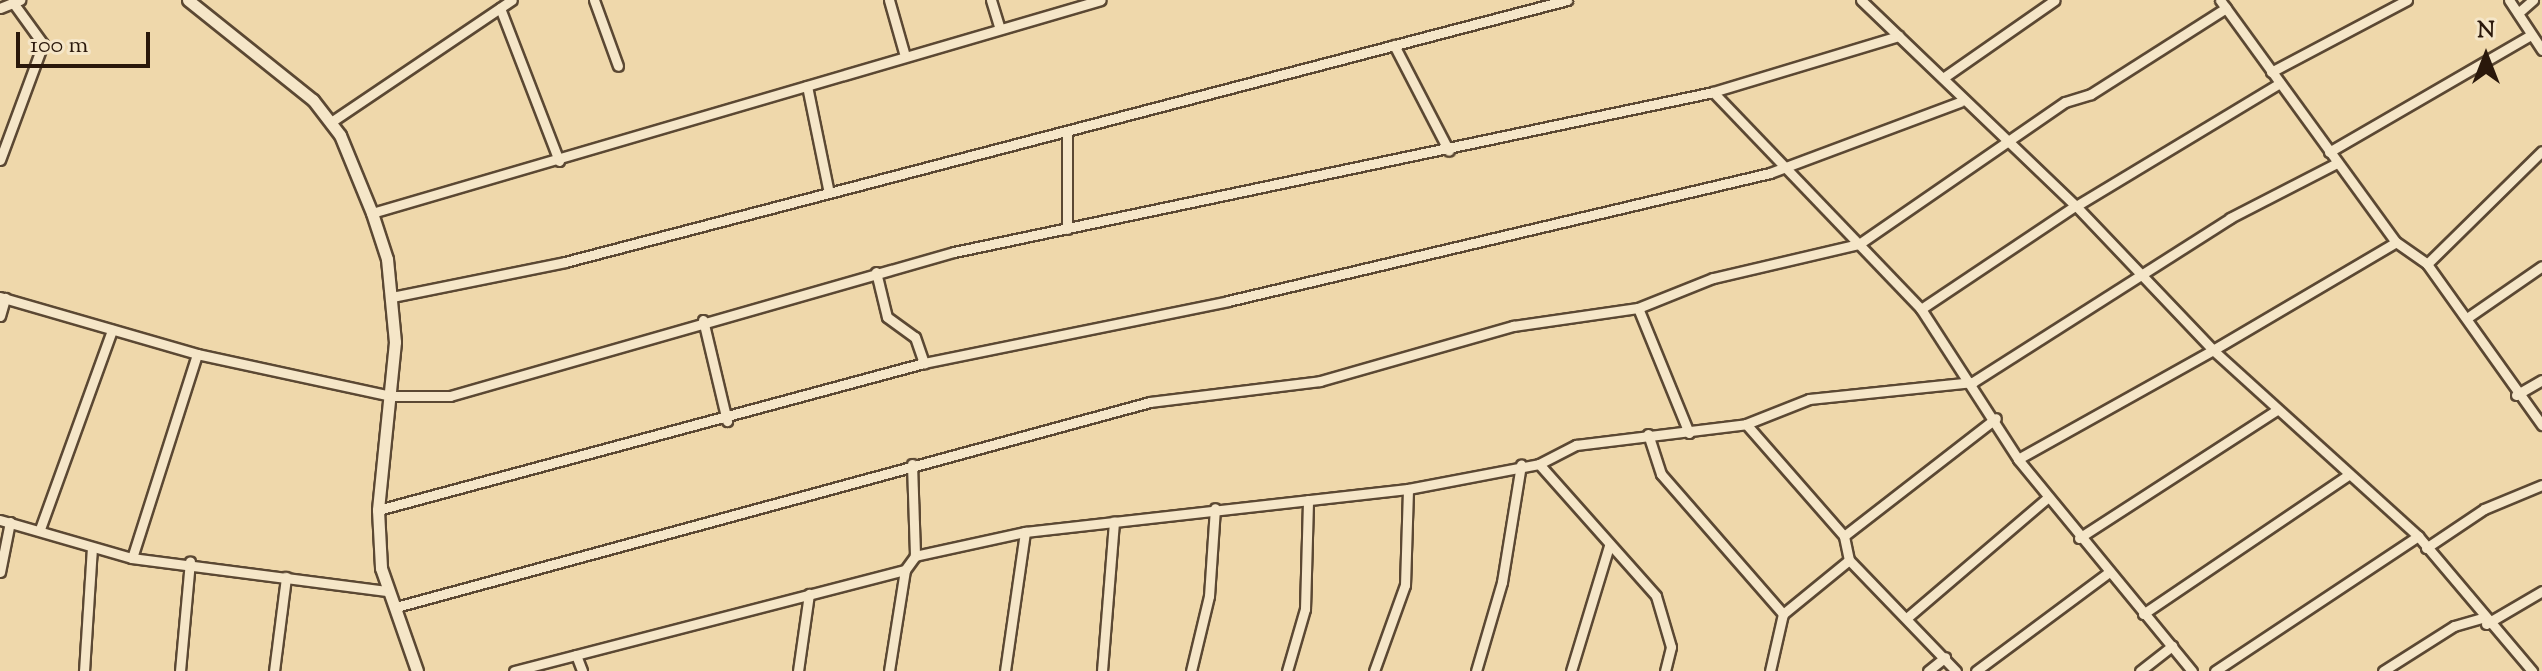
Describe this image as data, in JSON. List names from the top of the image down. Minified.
{"scale_bar":"100 m","north":"top"}
